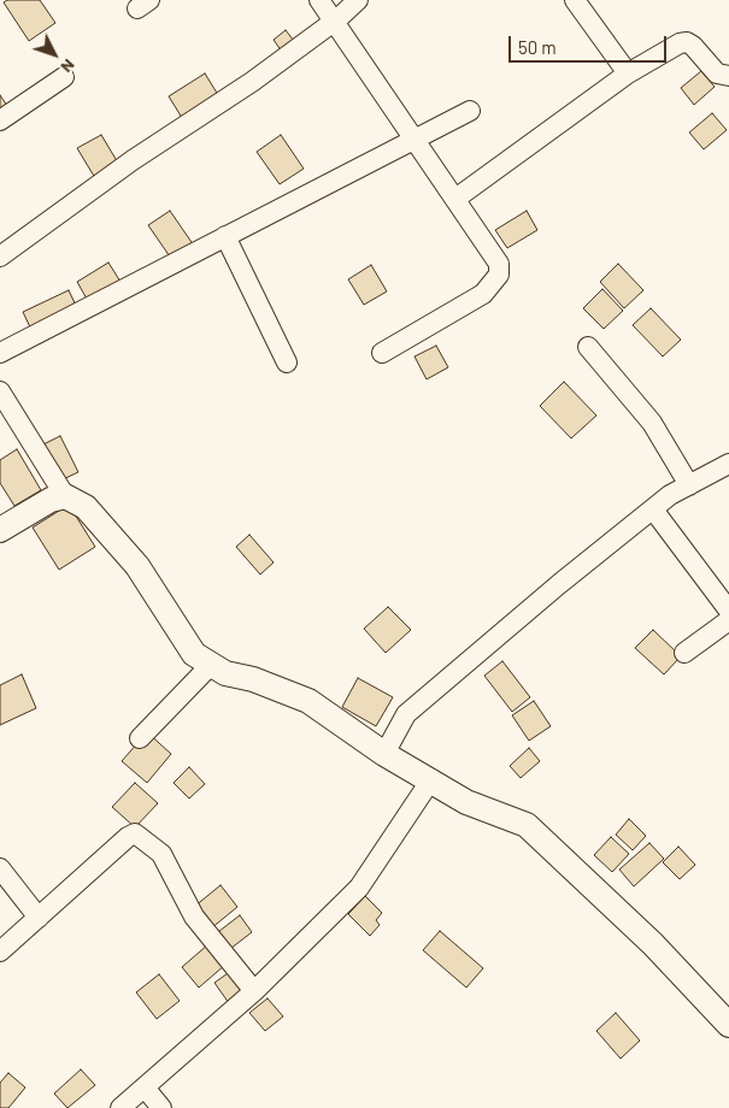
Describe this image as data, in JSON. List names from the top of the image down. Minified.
{"scale_bar":"50 m","north":"bottom right"}
